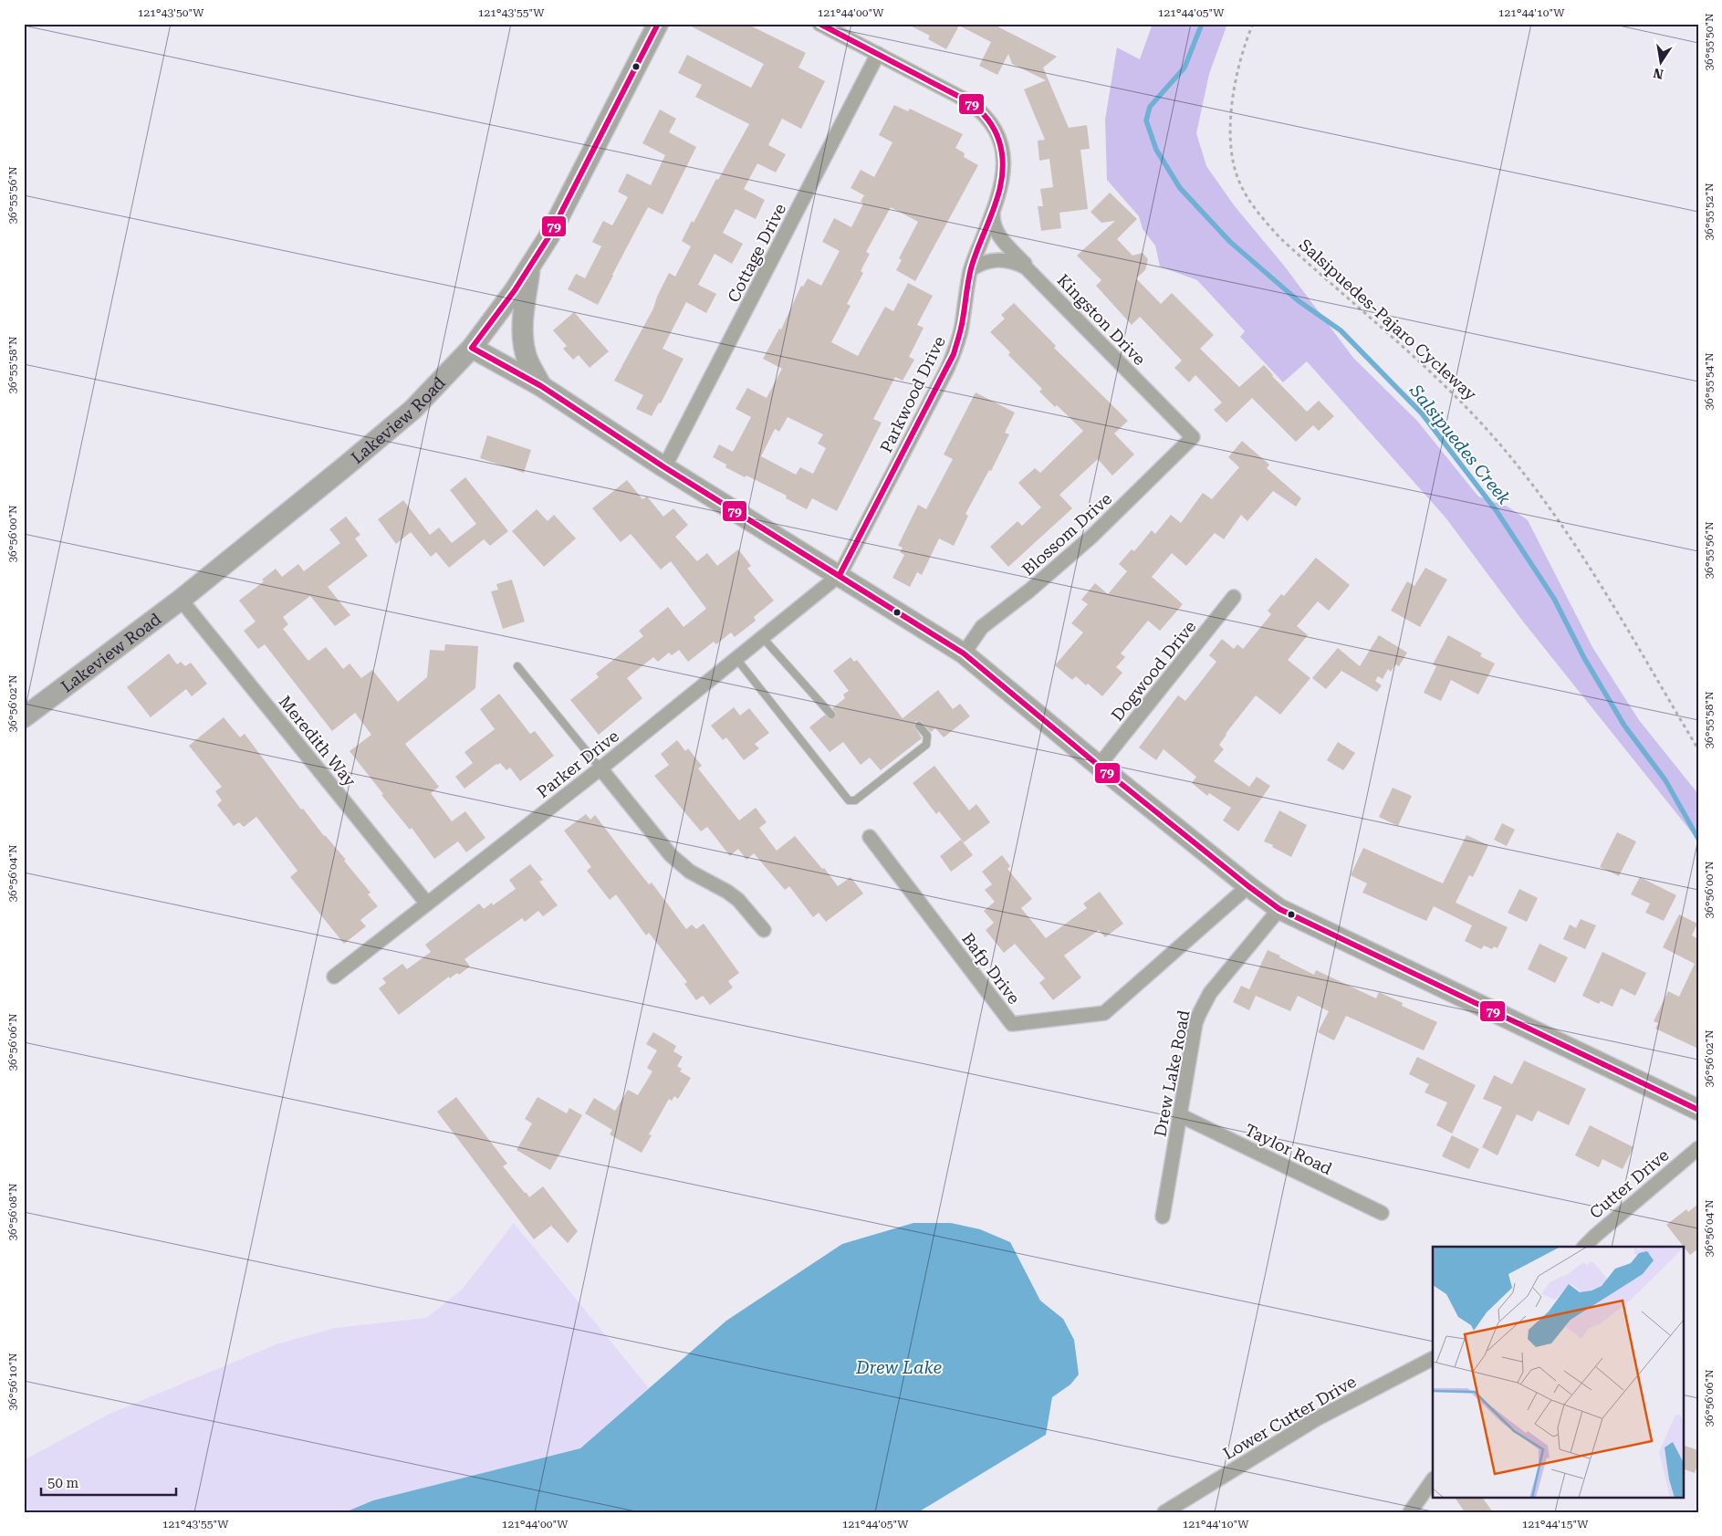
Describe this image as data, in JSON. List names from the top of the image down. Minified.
{"streets":{"street":["Cottage Drive","Kingston Drive","Parkwood Drive","Lakeview Road","Blossom Drive","Dogwood Drive","Meredith Way","Parker Drive","Bafp Drive","Drew Lake Road","Taylor Road","Cutter Drive","Lower Cutter Drive"],"path":["Salsipuedes-Pajaro Cycleway"]},"crossings":[["Cottage Drive","Parkwood Drive"],["Kingston Drive","Parkwood Drive"],["Kingston Drive","Blossom Drive"],["Parkwood Drive","Parker Drive"],["Lakeview Road","Meredith Way"],["Meredith Way","Parker Drive"],["Drew Lake Road","Taylor Road"]],"water":["Salsipuedes Creek","Drew Lake"],"lines":["transit line 79"],"scale_bar":"50 m","north":"bottom","coordinates":["121°43'50\"W","121°43'55\"W","121°44'00\"W","121°44'05\"W","121°44'10\"W","36°55'50\"N","36°55'56\"N","36°55'52\"N","36°55'58\"N","36°55'54\"N","36°56'00\"N","36°56'02\"N","36°56'04\"N","36°56'06\"N","36°56'08\"N","36°56'10\"N","121°44'15\"W"]}
